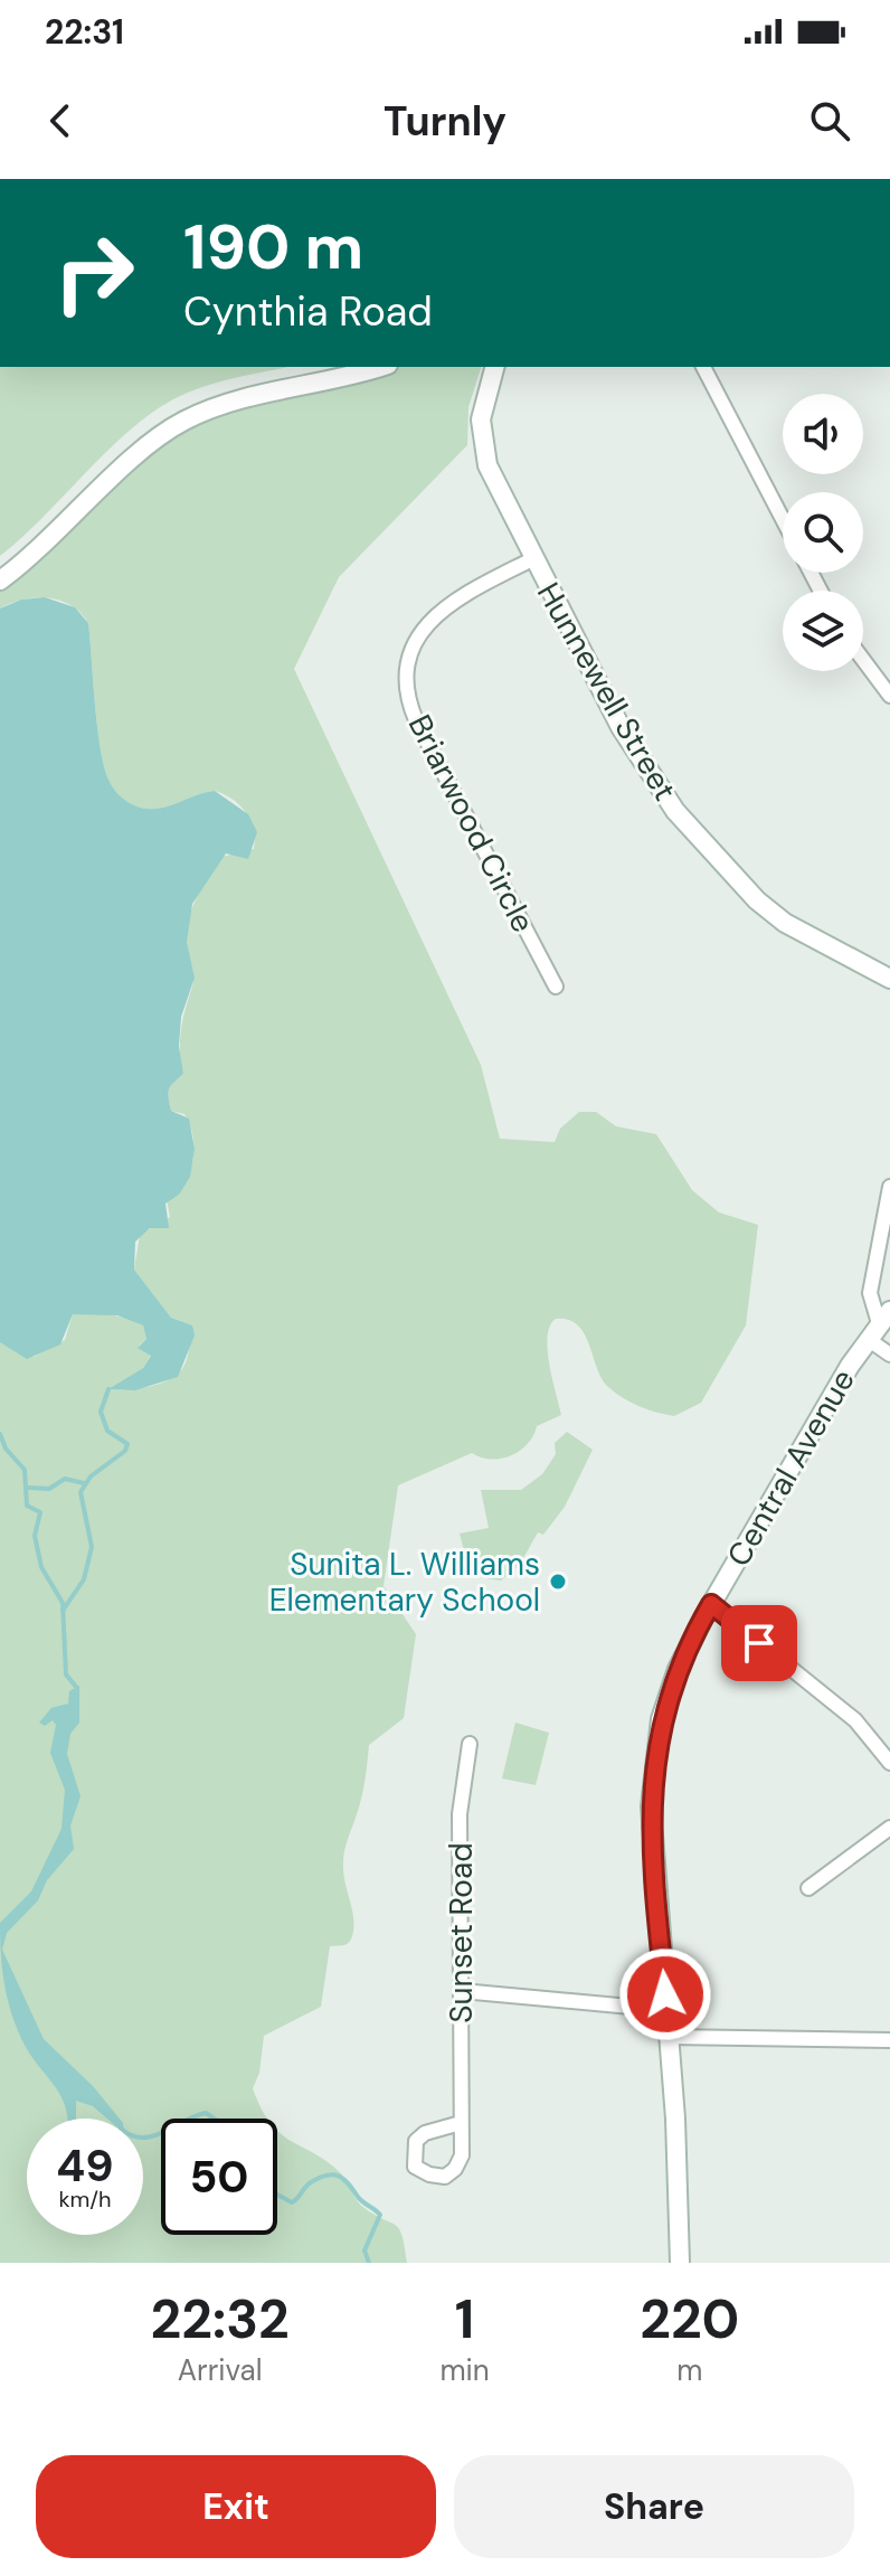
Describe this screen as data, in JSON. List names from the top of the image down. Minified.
{"streets":{"main road":["Hunnewell Street","Central Avenue"],"street":["Briarwood Circle","Sunset Road"]},"crossings":[["Hunnewell Street","Briarwood Circle"]],"places":["Sunita L. Williams Elementary School"],"page":{"status":"22:31","header":"Turnly","turn":["190 m","Cynthia Road"],"speed":"49 km/h","limit":"50","eta":["22:32","Arrival","1","min","220","m"],"buttons":["Exit","Share"]}}
